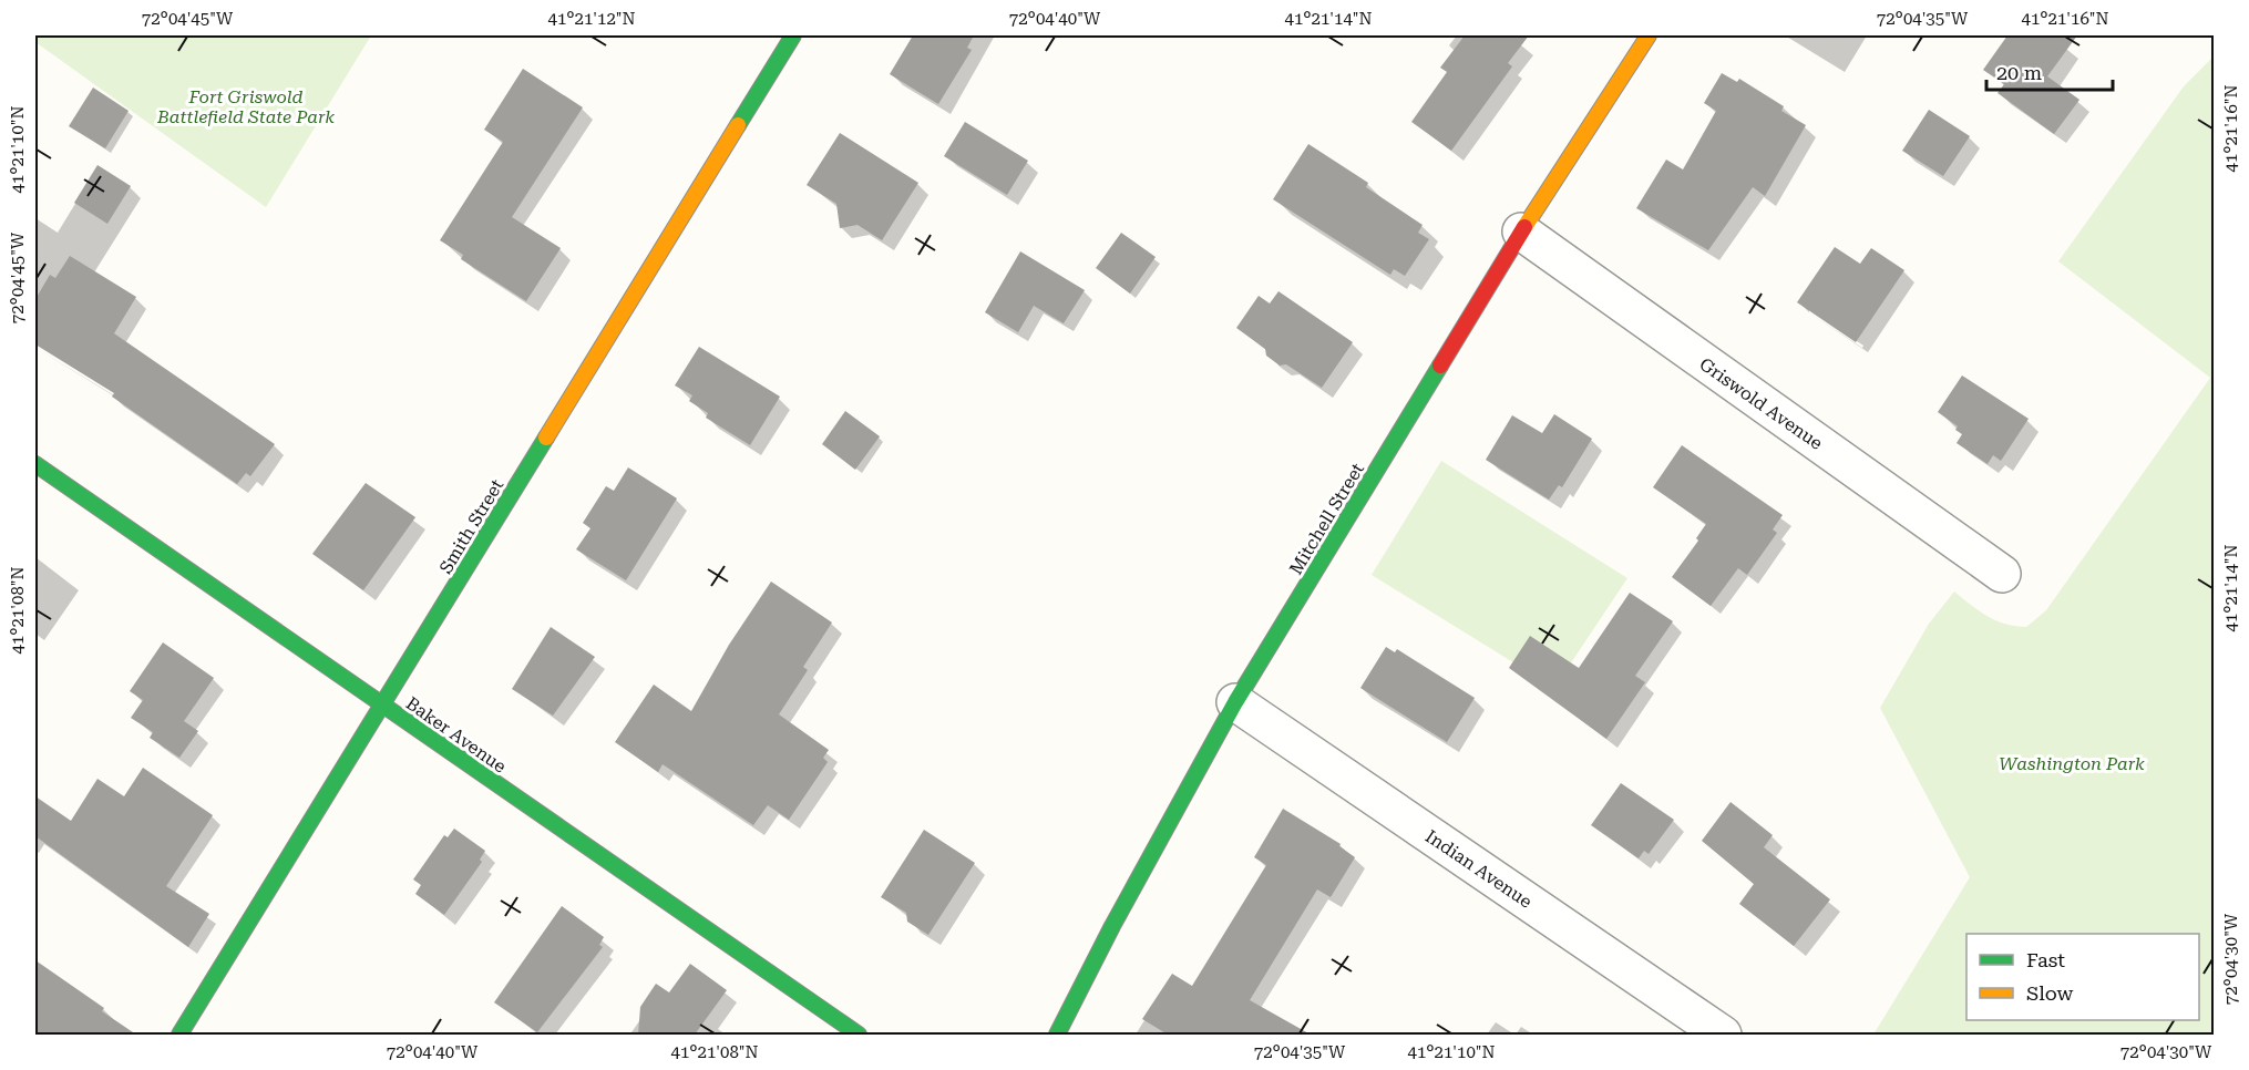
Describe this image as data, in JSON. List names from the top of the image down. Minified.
{"streets":{"street":["Griswold Avenue","Mitchell Street","Smith Street","Baker Avenue","Indian Avenue"]},"crossings":[["Griswold Avenue","Mitchell Street"],["Mitchell Street","Indian Avenue"],["Smith Street","Baker Avenue"]],"parks":["Fort Griswold Battlefield State Park","Washington Park"],"legend":["Fast","Slow"],"scale_bar":"20 m","coordinates":["72°04'45\"W","41°21'12\"N","72°04'40\"W","41°21'14\"N","72°04'35\"W","41°21'16\"N","41°21'10\"N","41°21'08\"N","72°04'30\"W"]}
